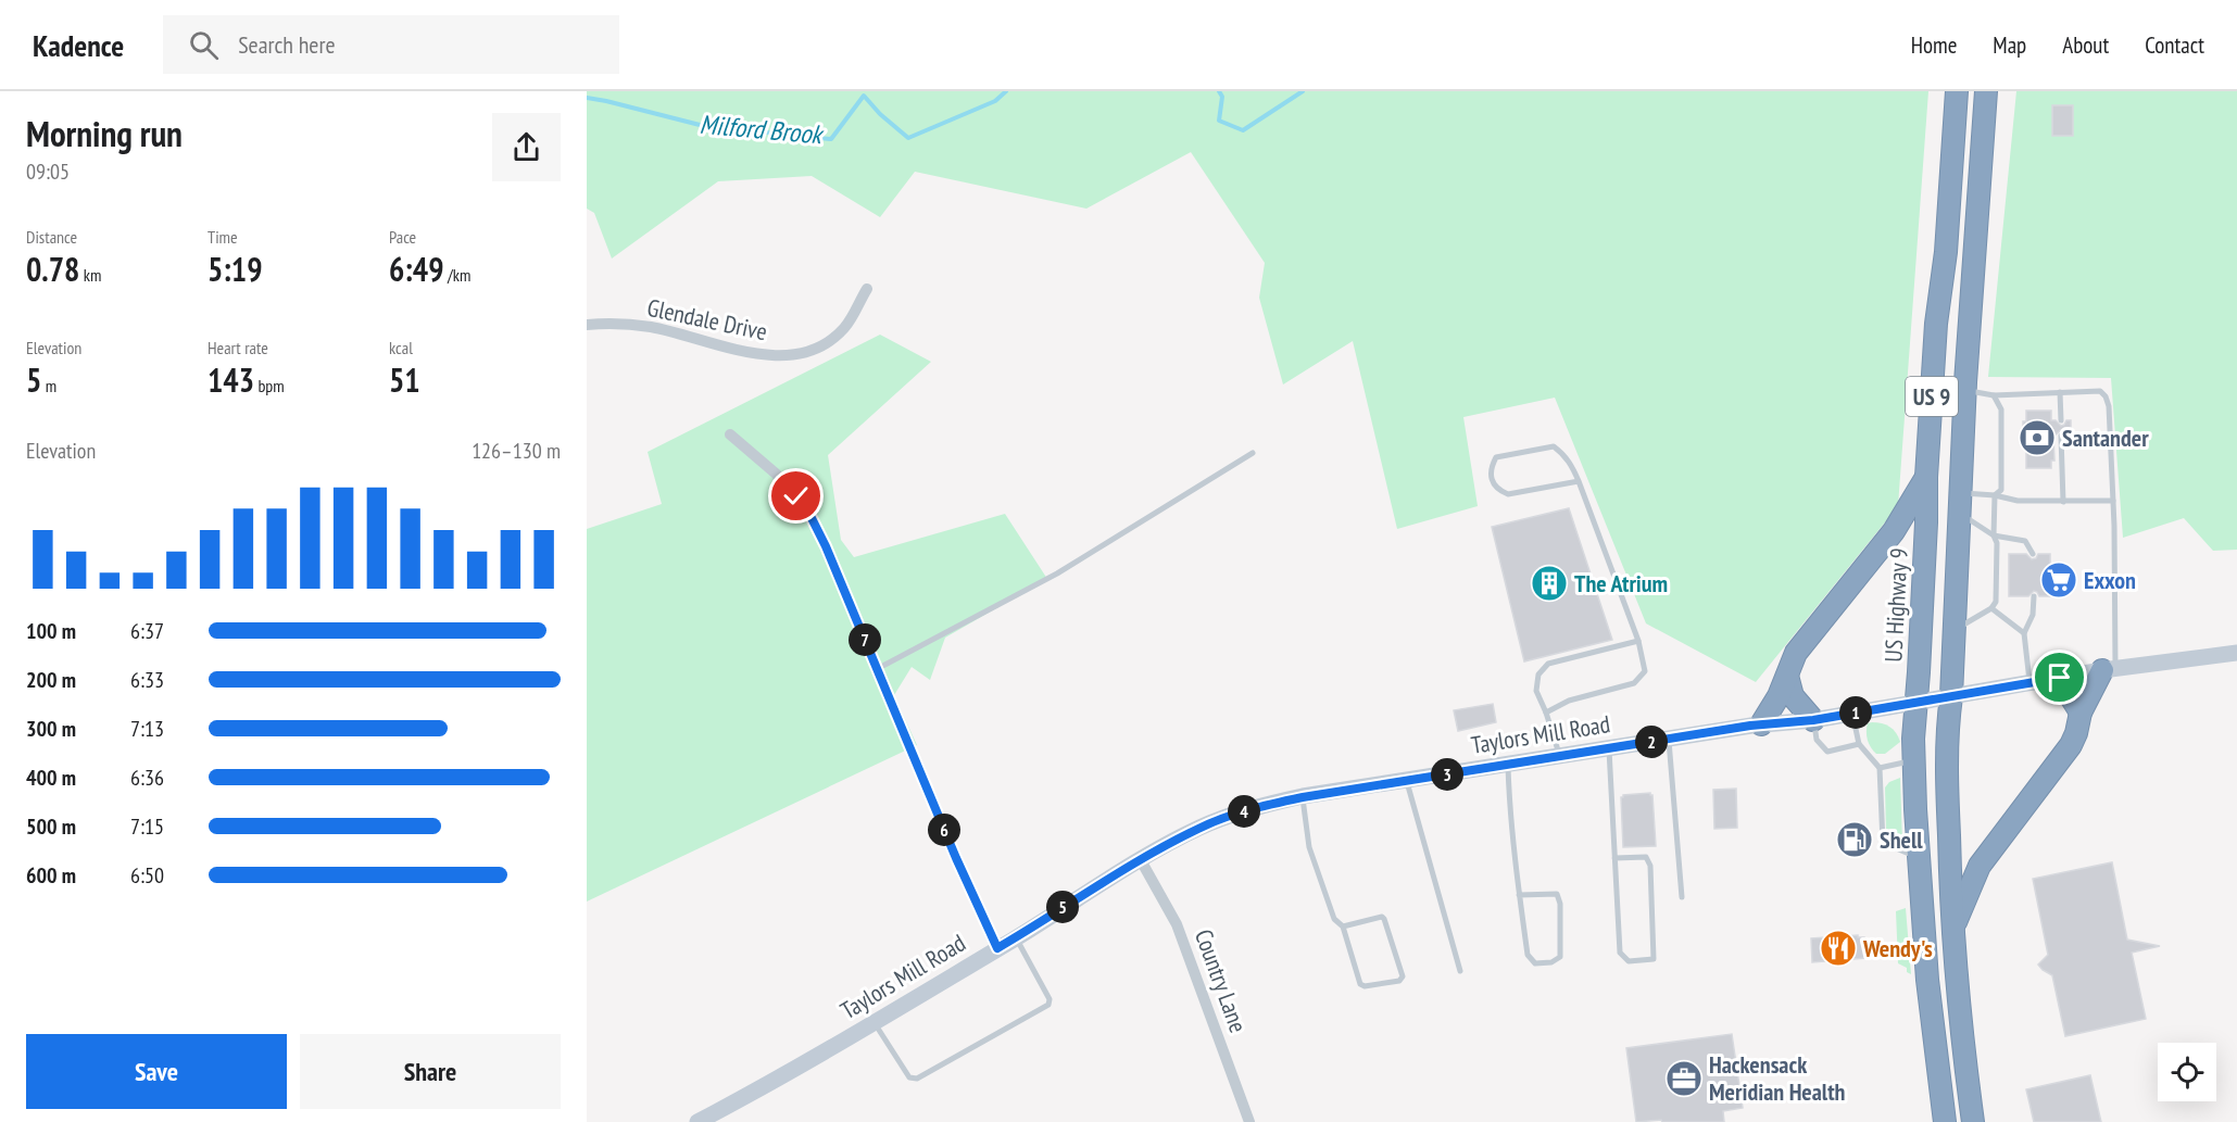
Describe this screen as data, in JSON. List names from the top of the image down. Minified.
{"streets":{"highway":["US 9","US Highway 9"],"street":["Glendale Drive","Taylors Mill Road","Country Lane"]},"crossings":[["US 9","Taylors Mill Road"],["US Highway 9","Taylors Mill Road"],["Taylors Mill Road","Country Lane"]],"water":["Milford Brook"],"places":{"bank":["Santander"],"supermarket":["Exxon"],"building":["The Atrium"],"fuel station":["Shell"],"restaurant":["Wendy's"],"office":["Hackensack Meridian Health"]},"page":{"header":"Kadence","search":"Search here","nav":["Home","Map","About","Contact"],"heading":["Morning run","09:05"],"stats":[["Distance","0.78 km"],["Time","5:19"],["Pace","6:49 /km"],["Elevation","5 m"],["Heart rate","143 bpm"],["kcal","51"]],"chart":["Elevation","126–130 m"],"list":[{"name":"100 m","note":"6:37"},{"name":"200 m","note":"6:33"},{"name":"300 m","note":"7:13"},{"name":"400 m","note":"6:36"},{"name":"500 m","note":"7:15"},{"name":"600 m","note":"6:50"}],"pins":["7","1","2","3","4","6","5"],"buttons":["Save","Share"]}}
